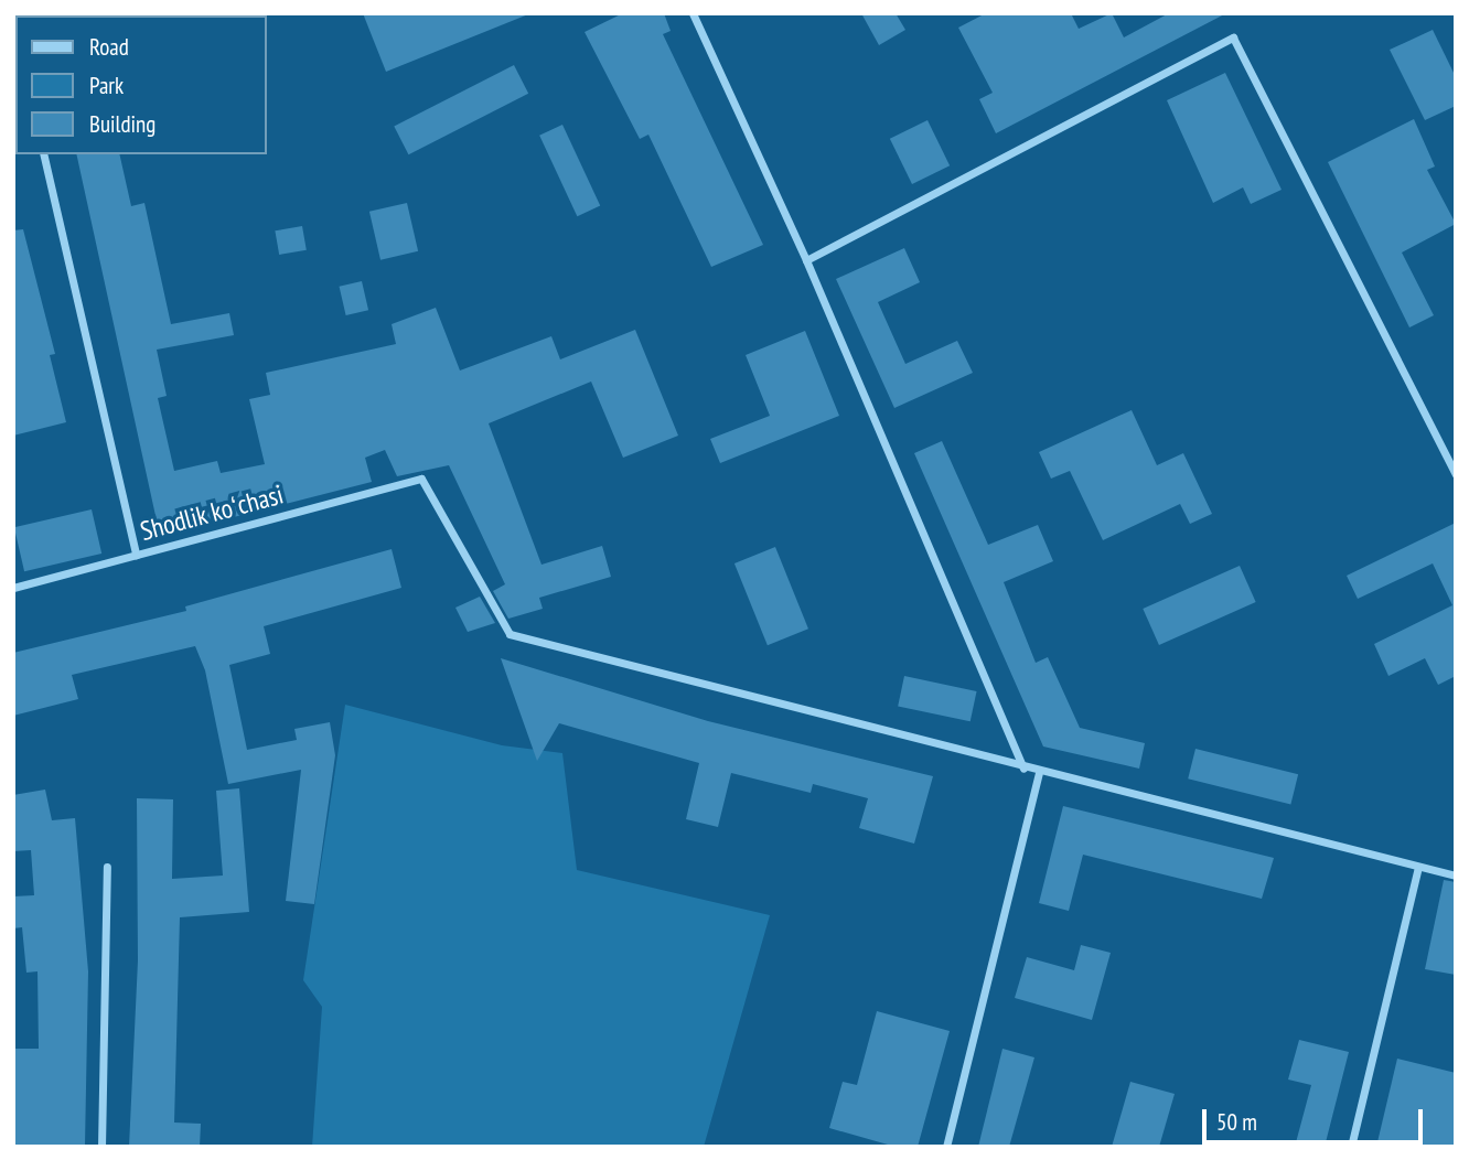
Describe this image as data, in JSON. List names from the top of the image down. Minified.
{"streets":{"street":["Shodlik koʻchasi"]},"legend":["Road","Park","Building"],"scale_bar":"50 m"}
